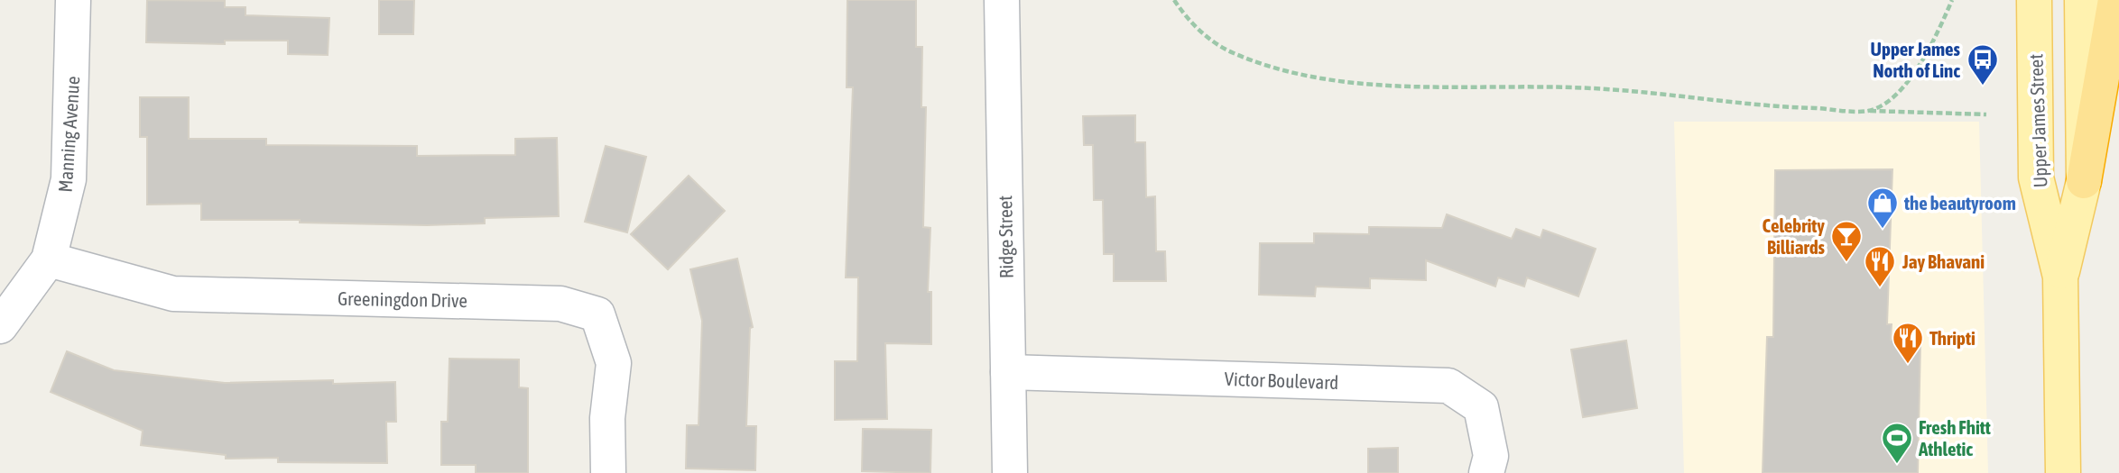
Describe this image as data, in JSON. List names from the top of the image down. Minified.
{"streets":{"main road":["Upper James Street"],"street":["Manning Avenue","Ridge Street","Greeningdon Drive","Victor Boulevard"]},"crossings":[["Manning Avenue","Greeningdon Drive"],["Ridge Street","Victor Boulevard"]],"places":{"bus stop":["Upper James North of Linc"],"shop":["the beautyroom"],"bar":["Celebrity Billiards"],"restaurant":["Jay Bhavani","Thripti"],"sports":["Fresh Fhitt Athletic"]}}
